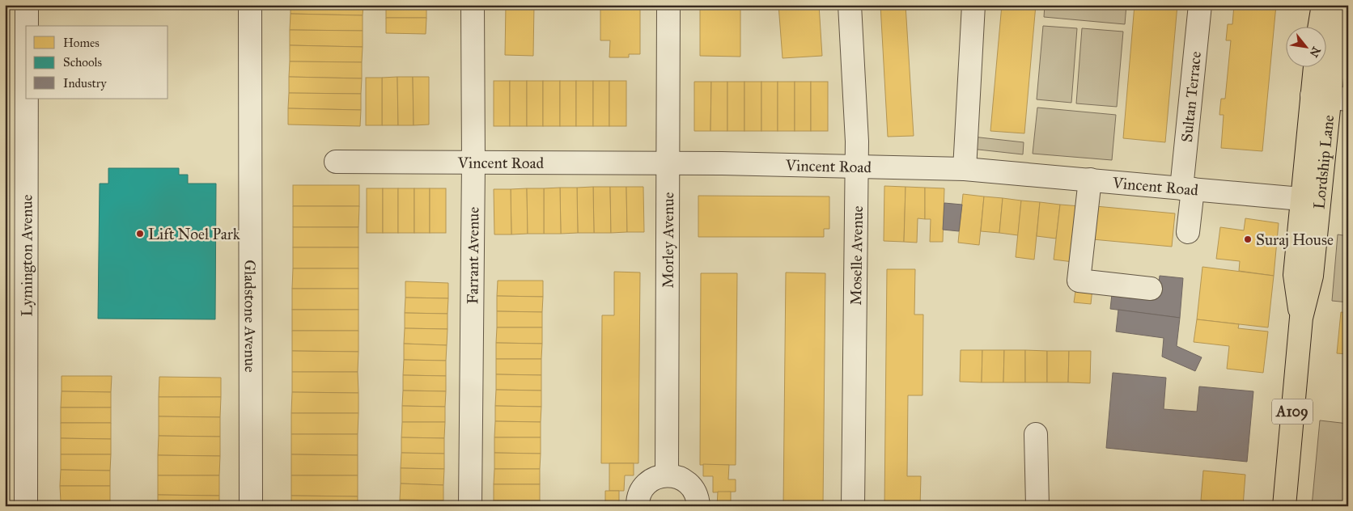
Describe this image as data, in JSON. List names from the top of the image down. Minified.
{"streets":{"main road":["Lordship Lane","A109"],"street":["Sultan Terrace","Vincent Road","Morley Avenue","Lymington Avenue","Farrant Avenue","Moselle Avenue","Gladstone Avenue"]},"crossings":[["Sultan Terrace","Vincent Road"],["Lordship Lane","Vincent Road"],["Vincent Road","Morley Avenue"],["Vincent Road","Farrant Avenue"],["Vincent Road","Moselle Avenue"]],"places":["Lift Noel Park","Suraj House"],"legend":["Homes","Schools","Industry"],"north":"bottom right"}
